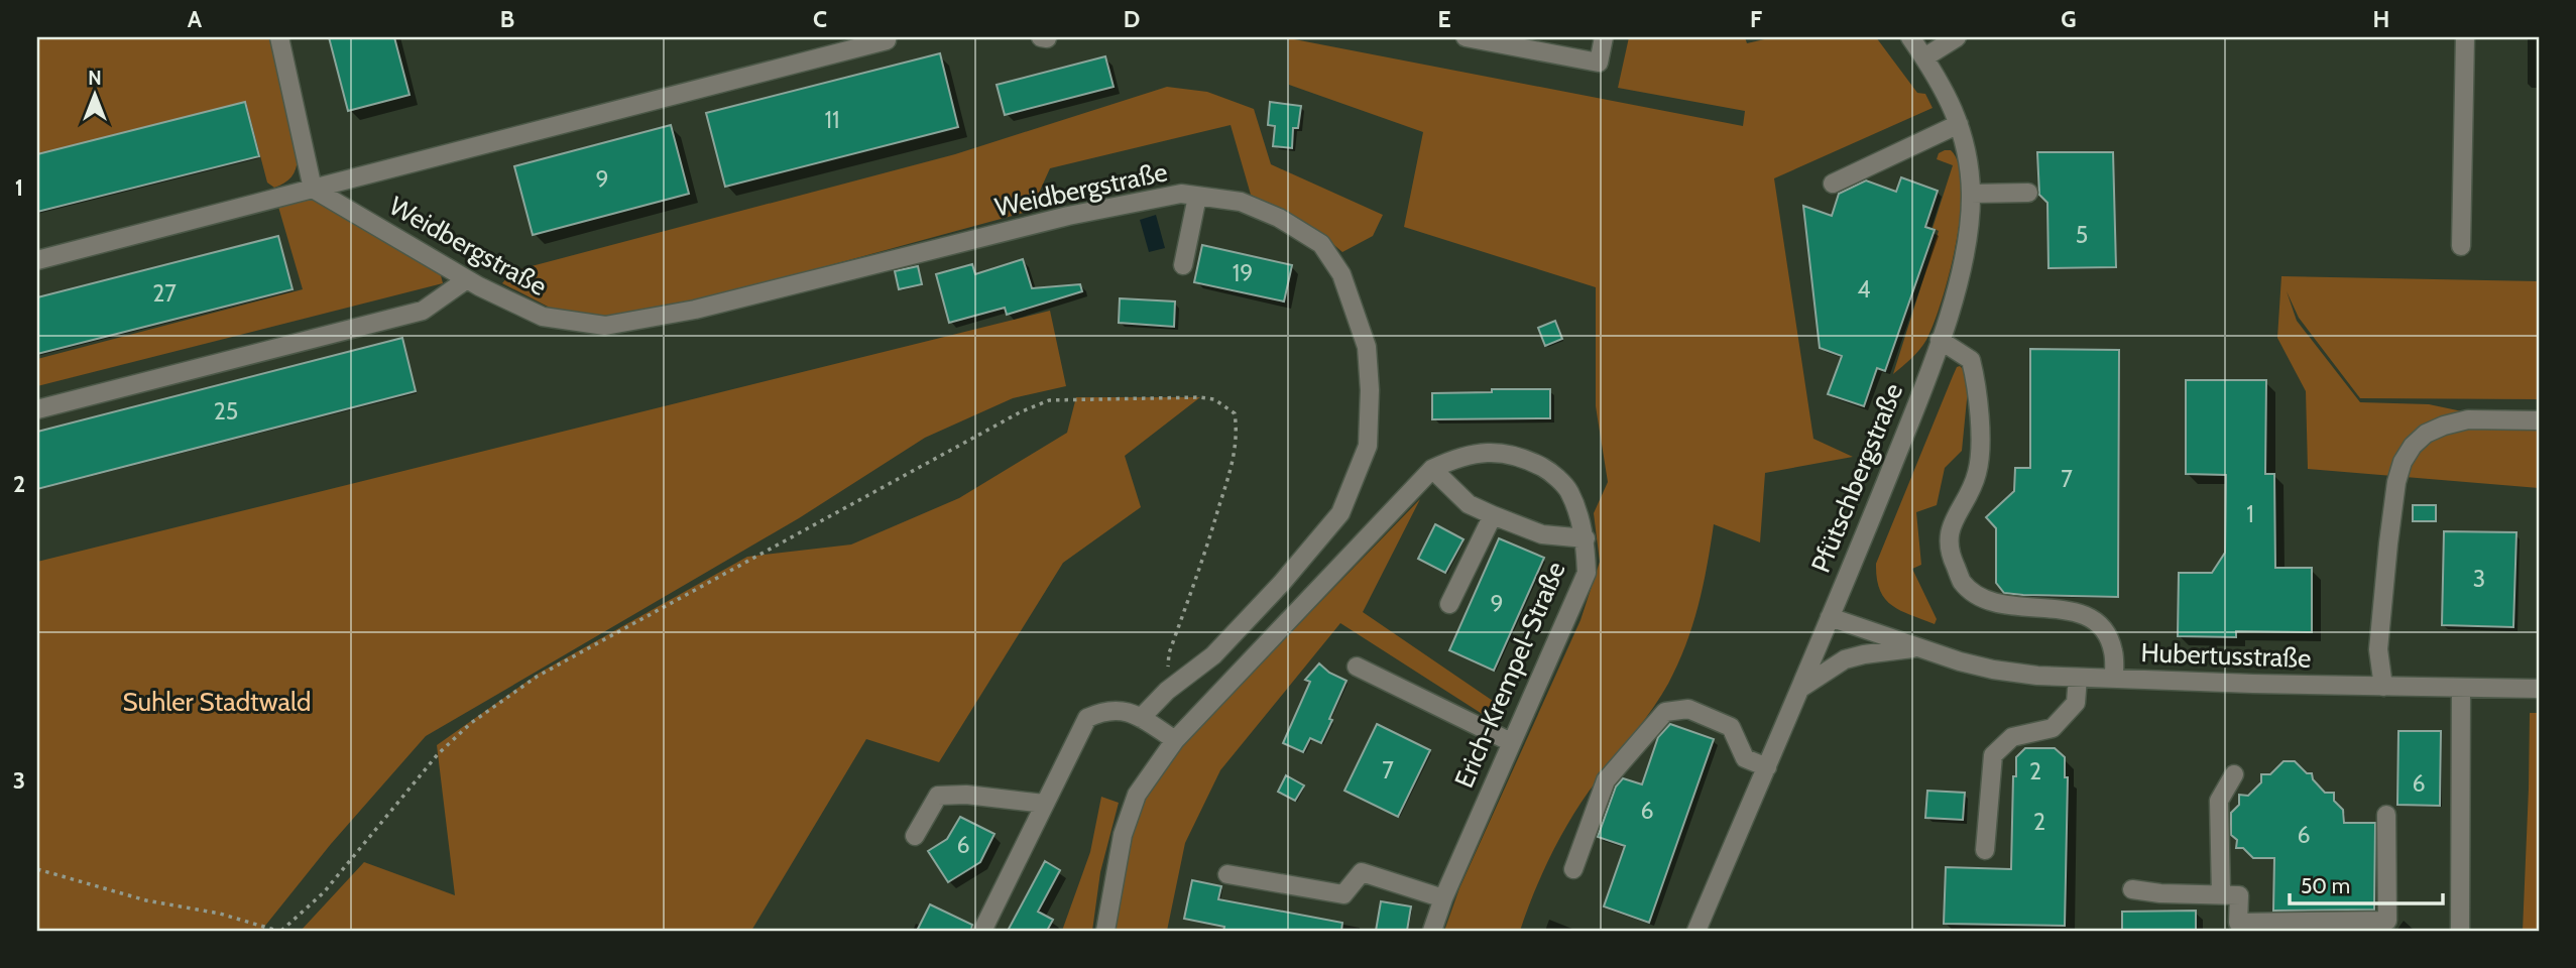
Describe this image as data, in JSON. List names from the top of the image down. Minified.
{"streets":{"street":["Weidbergstraße","Pfütschbergstraße","Hubertusstraße","Erich-Krempel-Straße"]},"crossings":[["Pfütschbergstraße","Hubertusstraße"]],"parks":["Suhler Stadtwald"],"house_numbers":["11","9","5","19","4","27","25","7","1","3","9","7","2","6","6","2","6","6"],"scale_bar":"50 m","north":"top","grid":{"columns":["A","B","C","D","E","F","G","H"],"rows":["1","2","3"]}}
